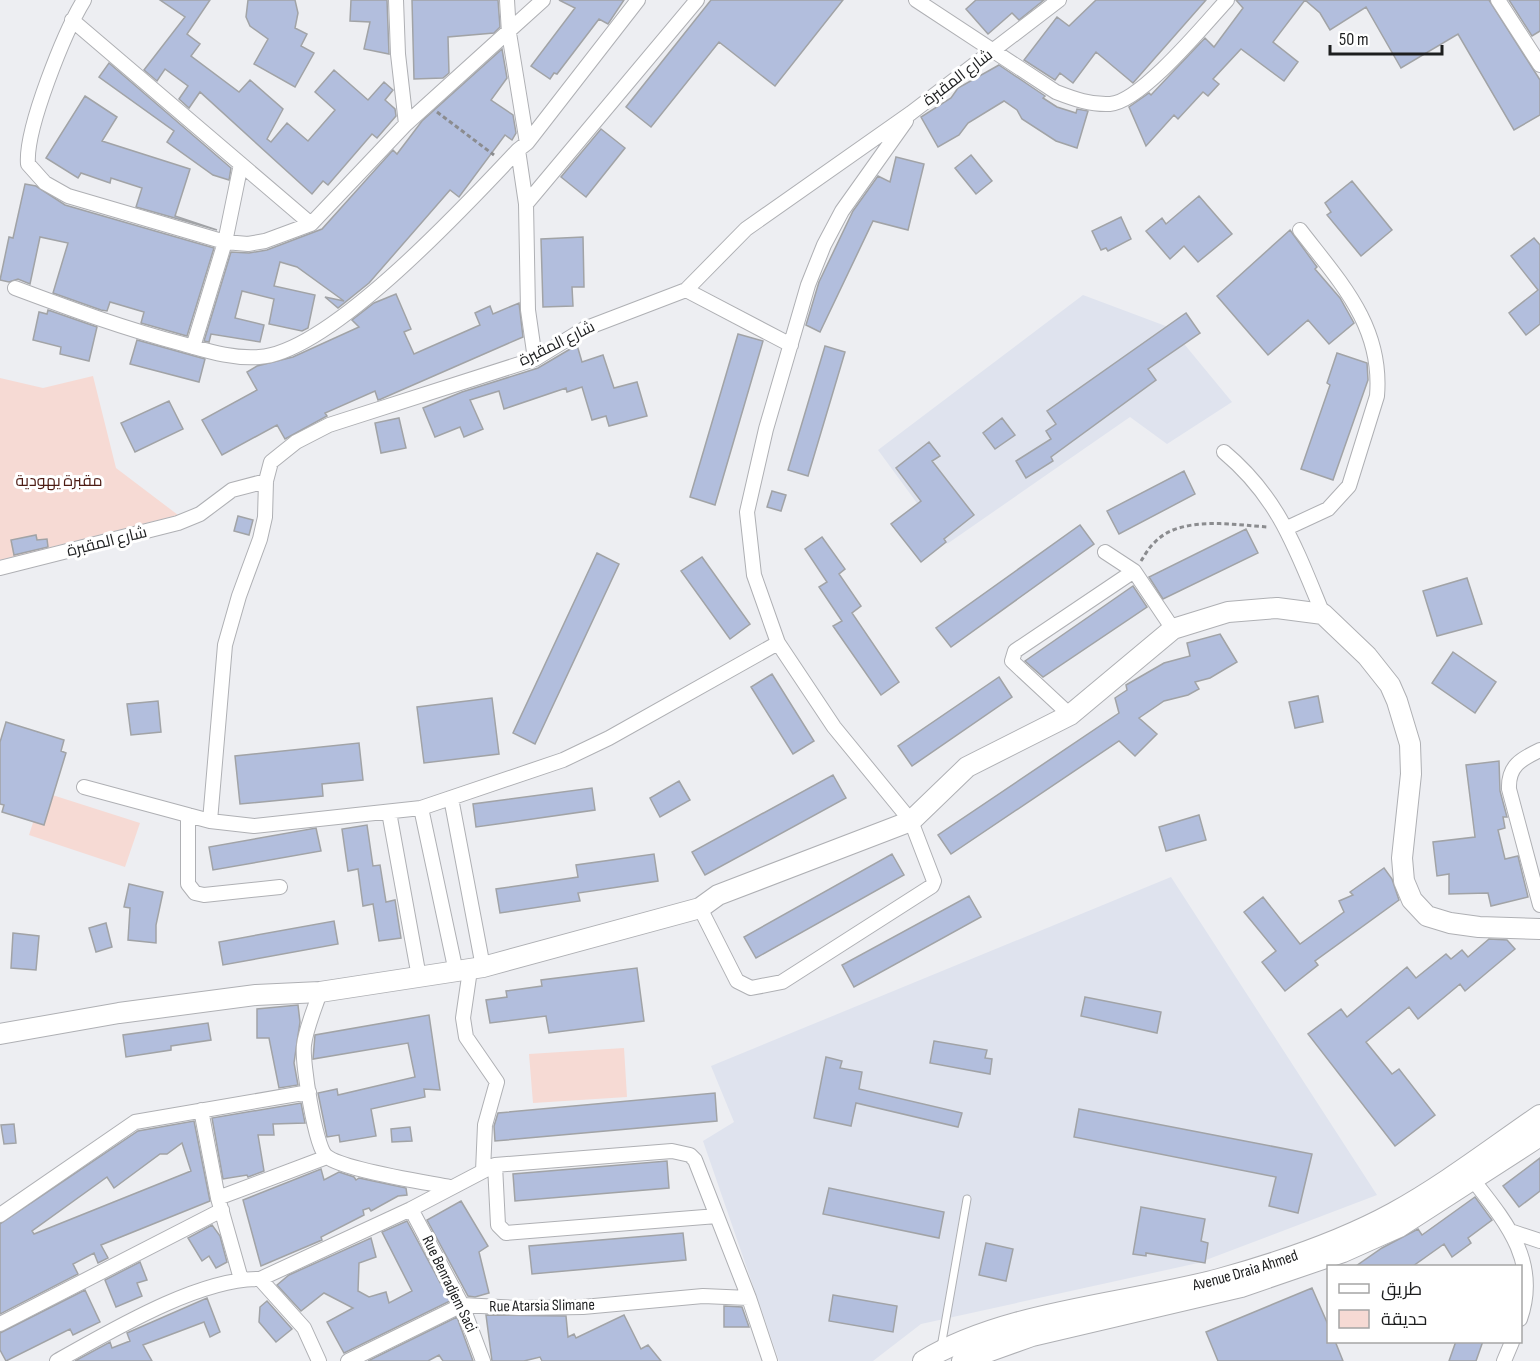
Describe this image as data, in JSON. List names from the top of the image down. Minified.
{"streets":{"street":["شارع المقبرة","Avenue Draia Ahmed","Rue Benradjem Saci","Rue Atarsia Slimane"]},"crossings":[["Rue Benradjem Saci","Rue Atarsia Slimane"]],"parks":["مقبرة يهودية"],"legend":["طريق","حديقة"],"scale_bar":"50 m"}
